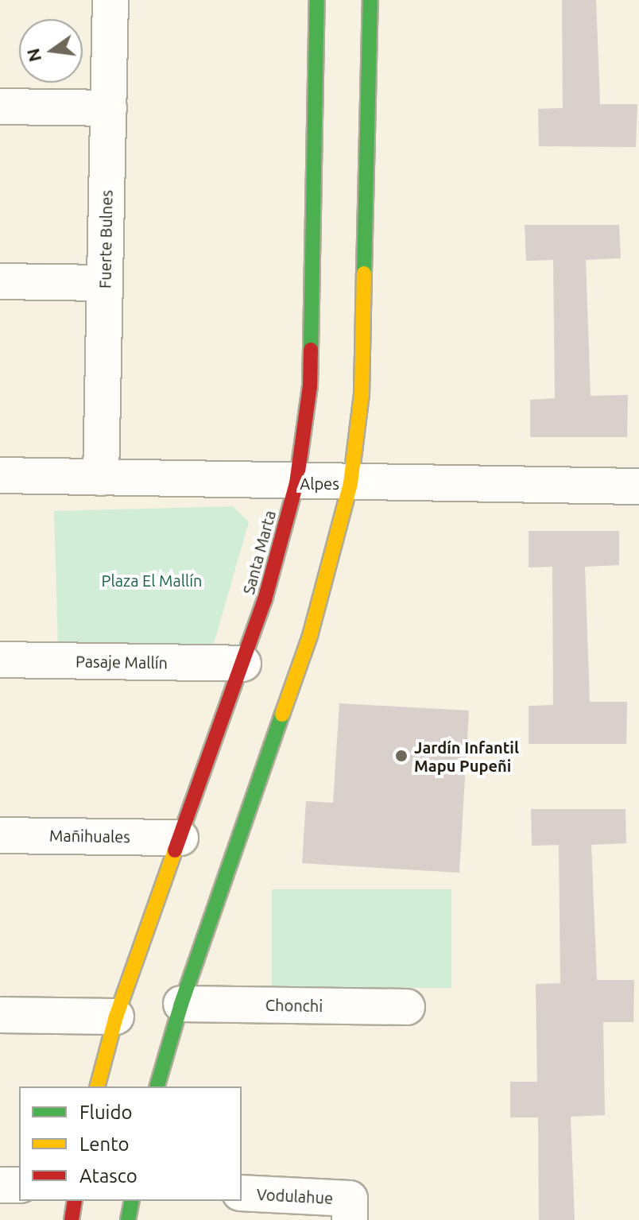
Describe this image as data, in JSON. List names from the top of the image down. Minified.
{"streets":{"street":["Fuerte Bulnes","Alpes","Santa Marta","Pasaje Mallín","Mañihuales","Chonchi","Vodulahue"]},"crossings":[["Fuerte Bulnes","Alpes"],["Alpes","Santa Marta"],["Santa Marta","Pasaje Mallín"],["Santa Marta","Mañihuales"]],"parks":["Plaza El Mallín"],"places":["Jardín Infantil Mapu Pupeñi"],"legend":["Fluido","Lento","Atasco"],"north":"left"}
